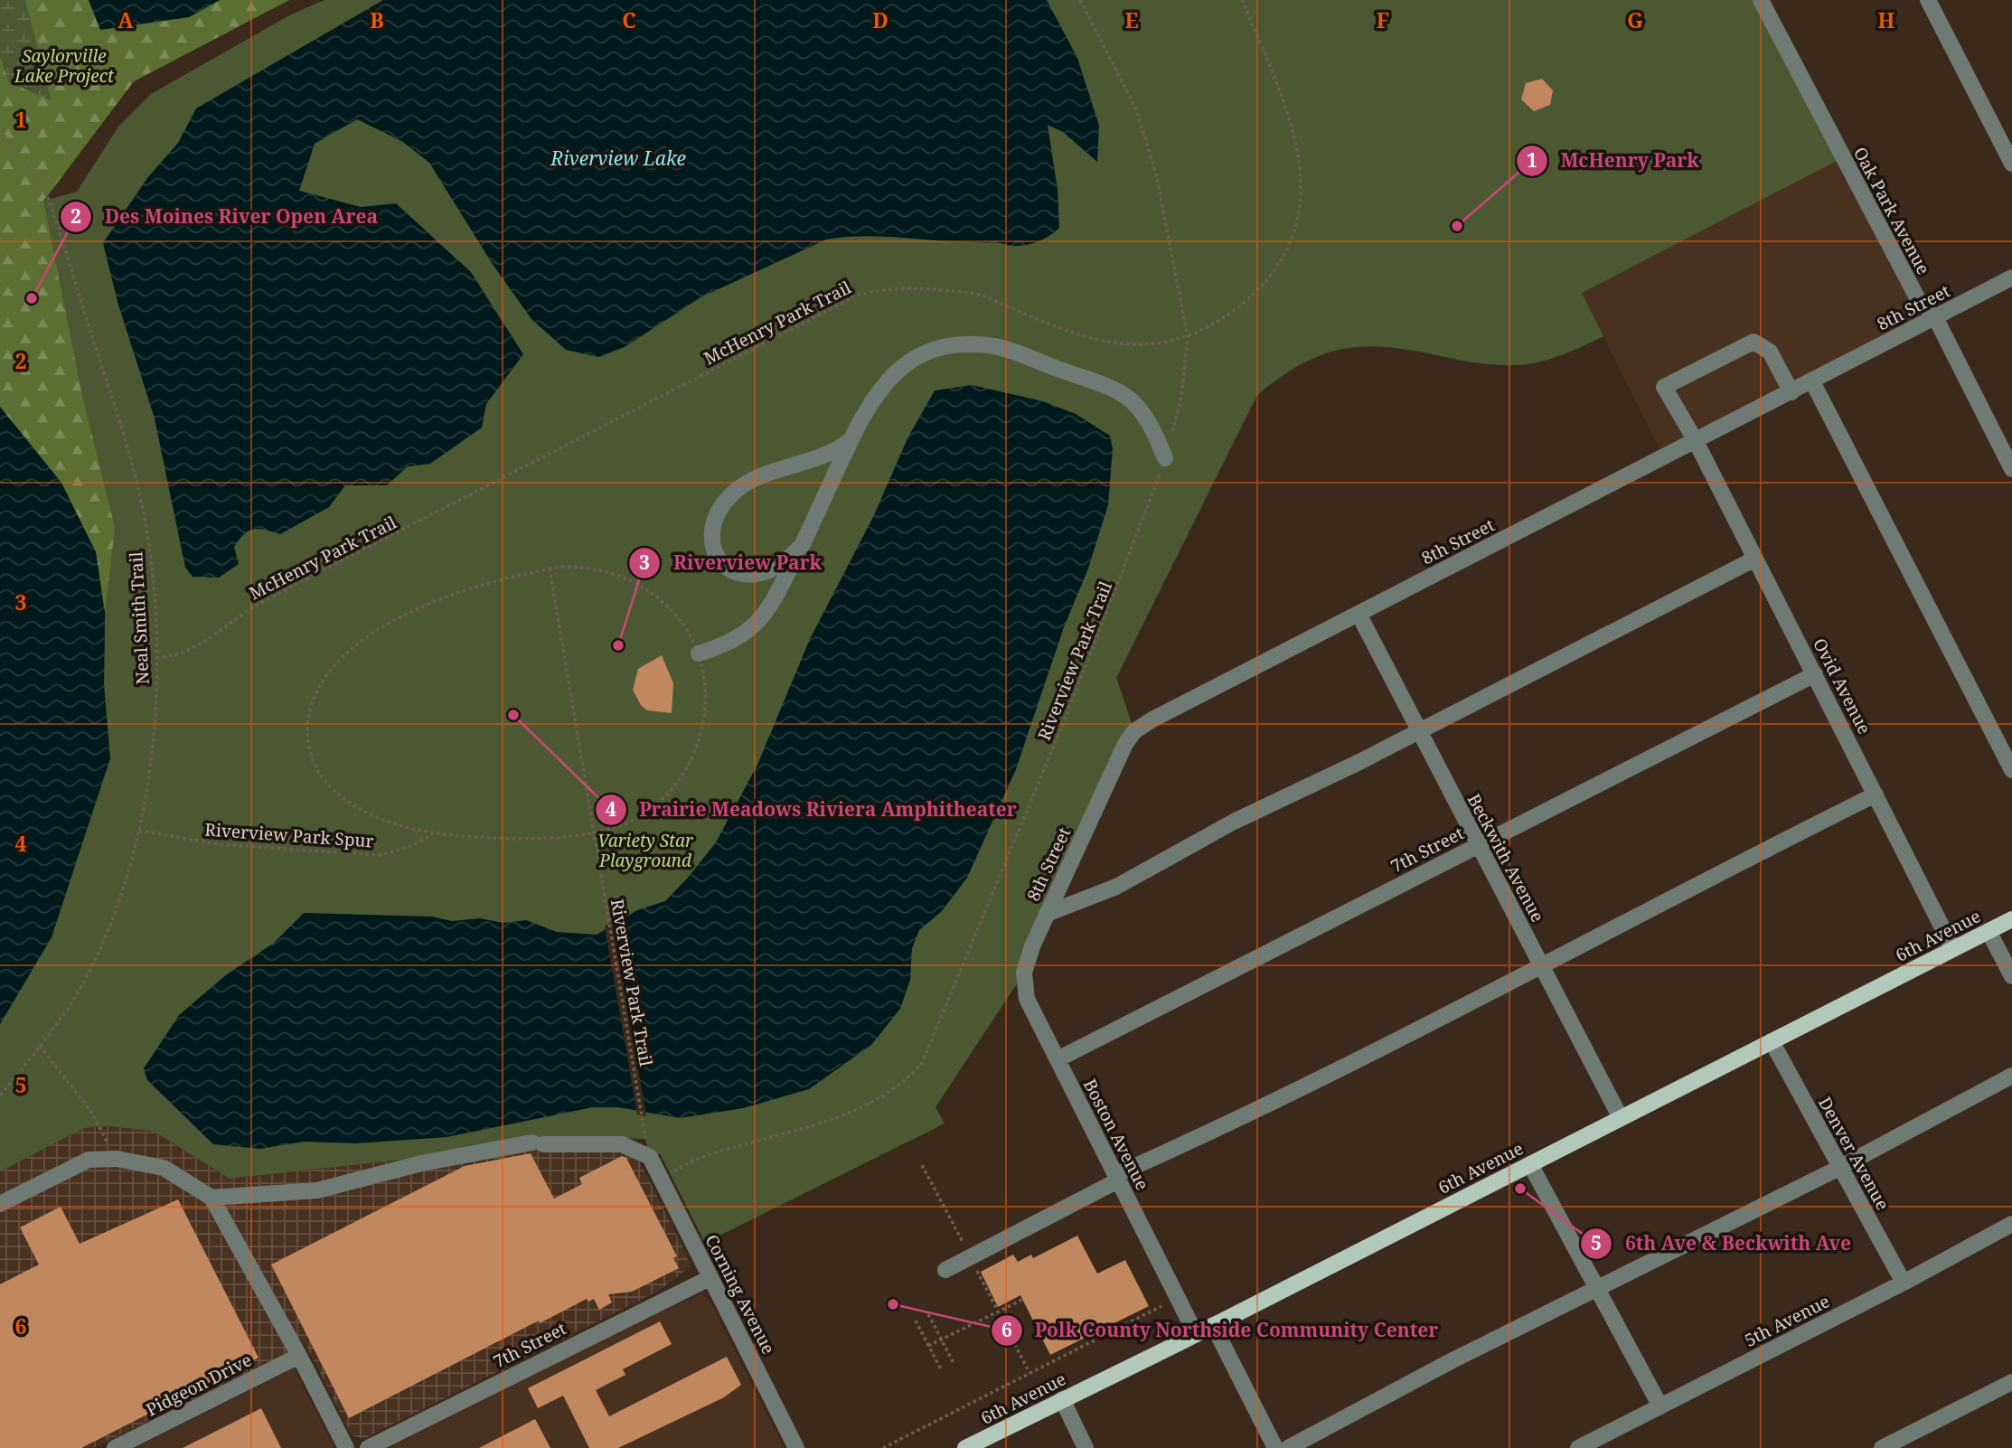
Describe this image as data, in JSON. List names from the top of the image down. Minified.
{"streets":{"main road":["6th Avenue"],"street":["Oak Park Avenue","8th Street","Ovid Avenue","7th Street","Beckwith Avenue","Boston Avenue","Denver Avenue","Corning Avenue","5th Avenue","Pidgeon Drive"],"path":["McHenry Park Trail","Neal Smith Trail","Riverview Park Trail","Riverview Park Spur"]},"crossings":[["Oak Park Avenue","8th Street"],["8th Street","Ovid Avenue"],["8th Street","Beckwith Avenue"],["8th Street","Boston Avenue"],["McHenry Park Trail","Neal Smith Trail"],["McHenry Park Trail","Riverview Park Trail"],["Neal Smith Trail","Riverview Park Spur"],["Ovid Avenue","7th Street"],["Ovid Avenue","6th Avenue"],["7th Street","Beckwith Avenue"],["7th Street","Boston Avenue"],["7th Street","Corning Avenue"],["Beckwith Avenue","6th Avenue"],["6th Avenue","Boston Avenue"],["6th Avenue","Denver Avenue"],["Denver Avenue","5th Avenue"]],"water":["Riverview Lake"],"parks":["Saylorville Lake Project","Variety Star Playground"],"places":["McHenry Park","Des Moines River Open Area","Riverview Park","Prairie Meadows Riviera Amphitheater","6th Ave & Beckwith Ave","Polk County Northside Community Center"],"grid":{"columns":["A","B","C","D","E","F","G","H"],"rows":["1","2","3","4","5","6"]}}
